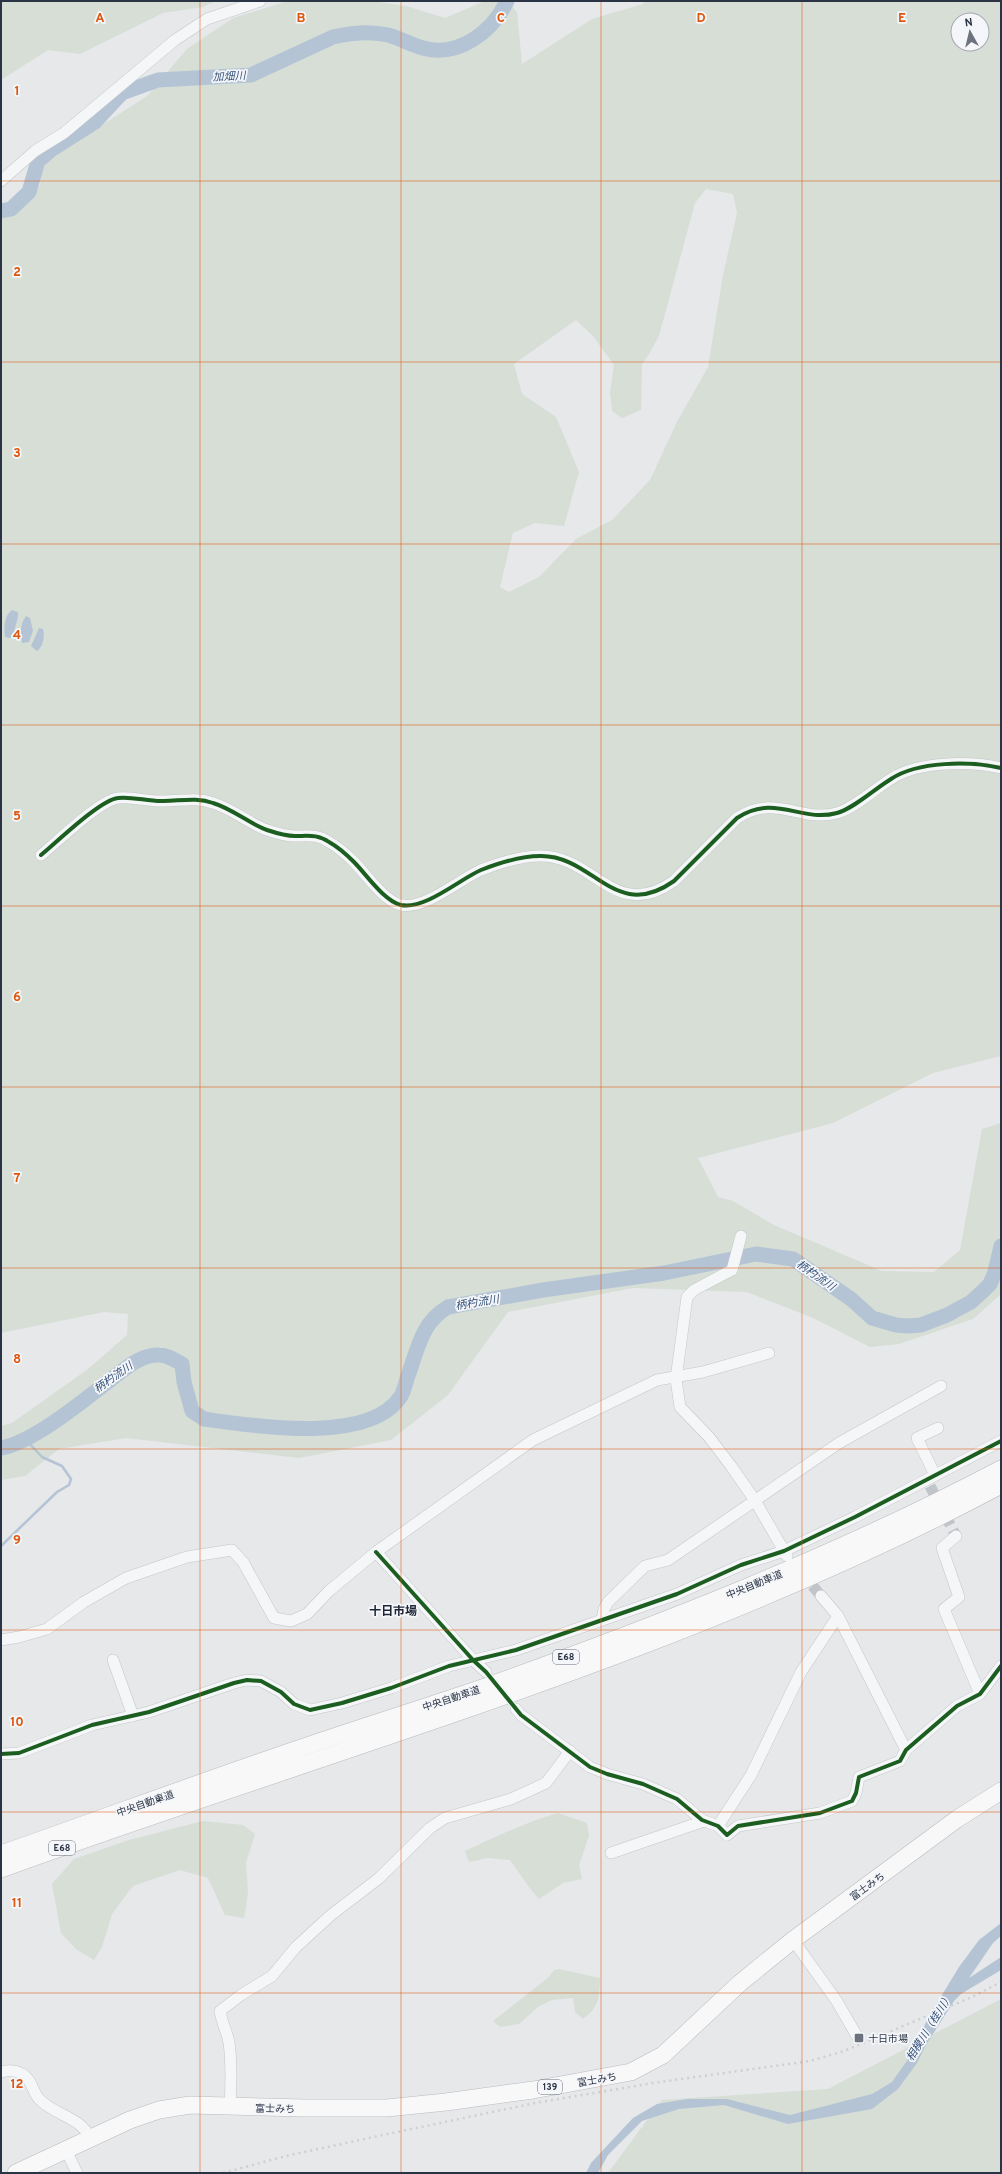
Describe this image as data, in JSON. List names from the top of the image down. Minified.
{"streets":{"highway":["中央自動車道","E68","富士みち","139"]},"districts":["十日市場"],"water":["加畑川","柄杓流川","相模川（桂川）"],"places":{"transit":["十日市場"]},"north":"top","grid":{"columns":["A","B","C","D","E"],"rows":["1","2","3","4","5","6","7","8","9","10","11","12"]}}
